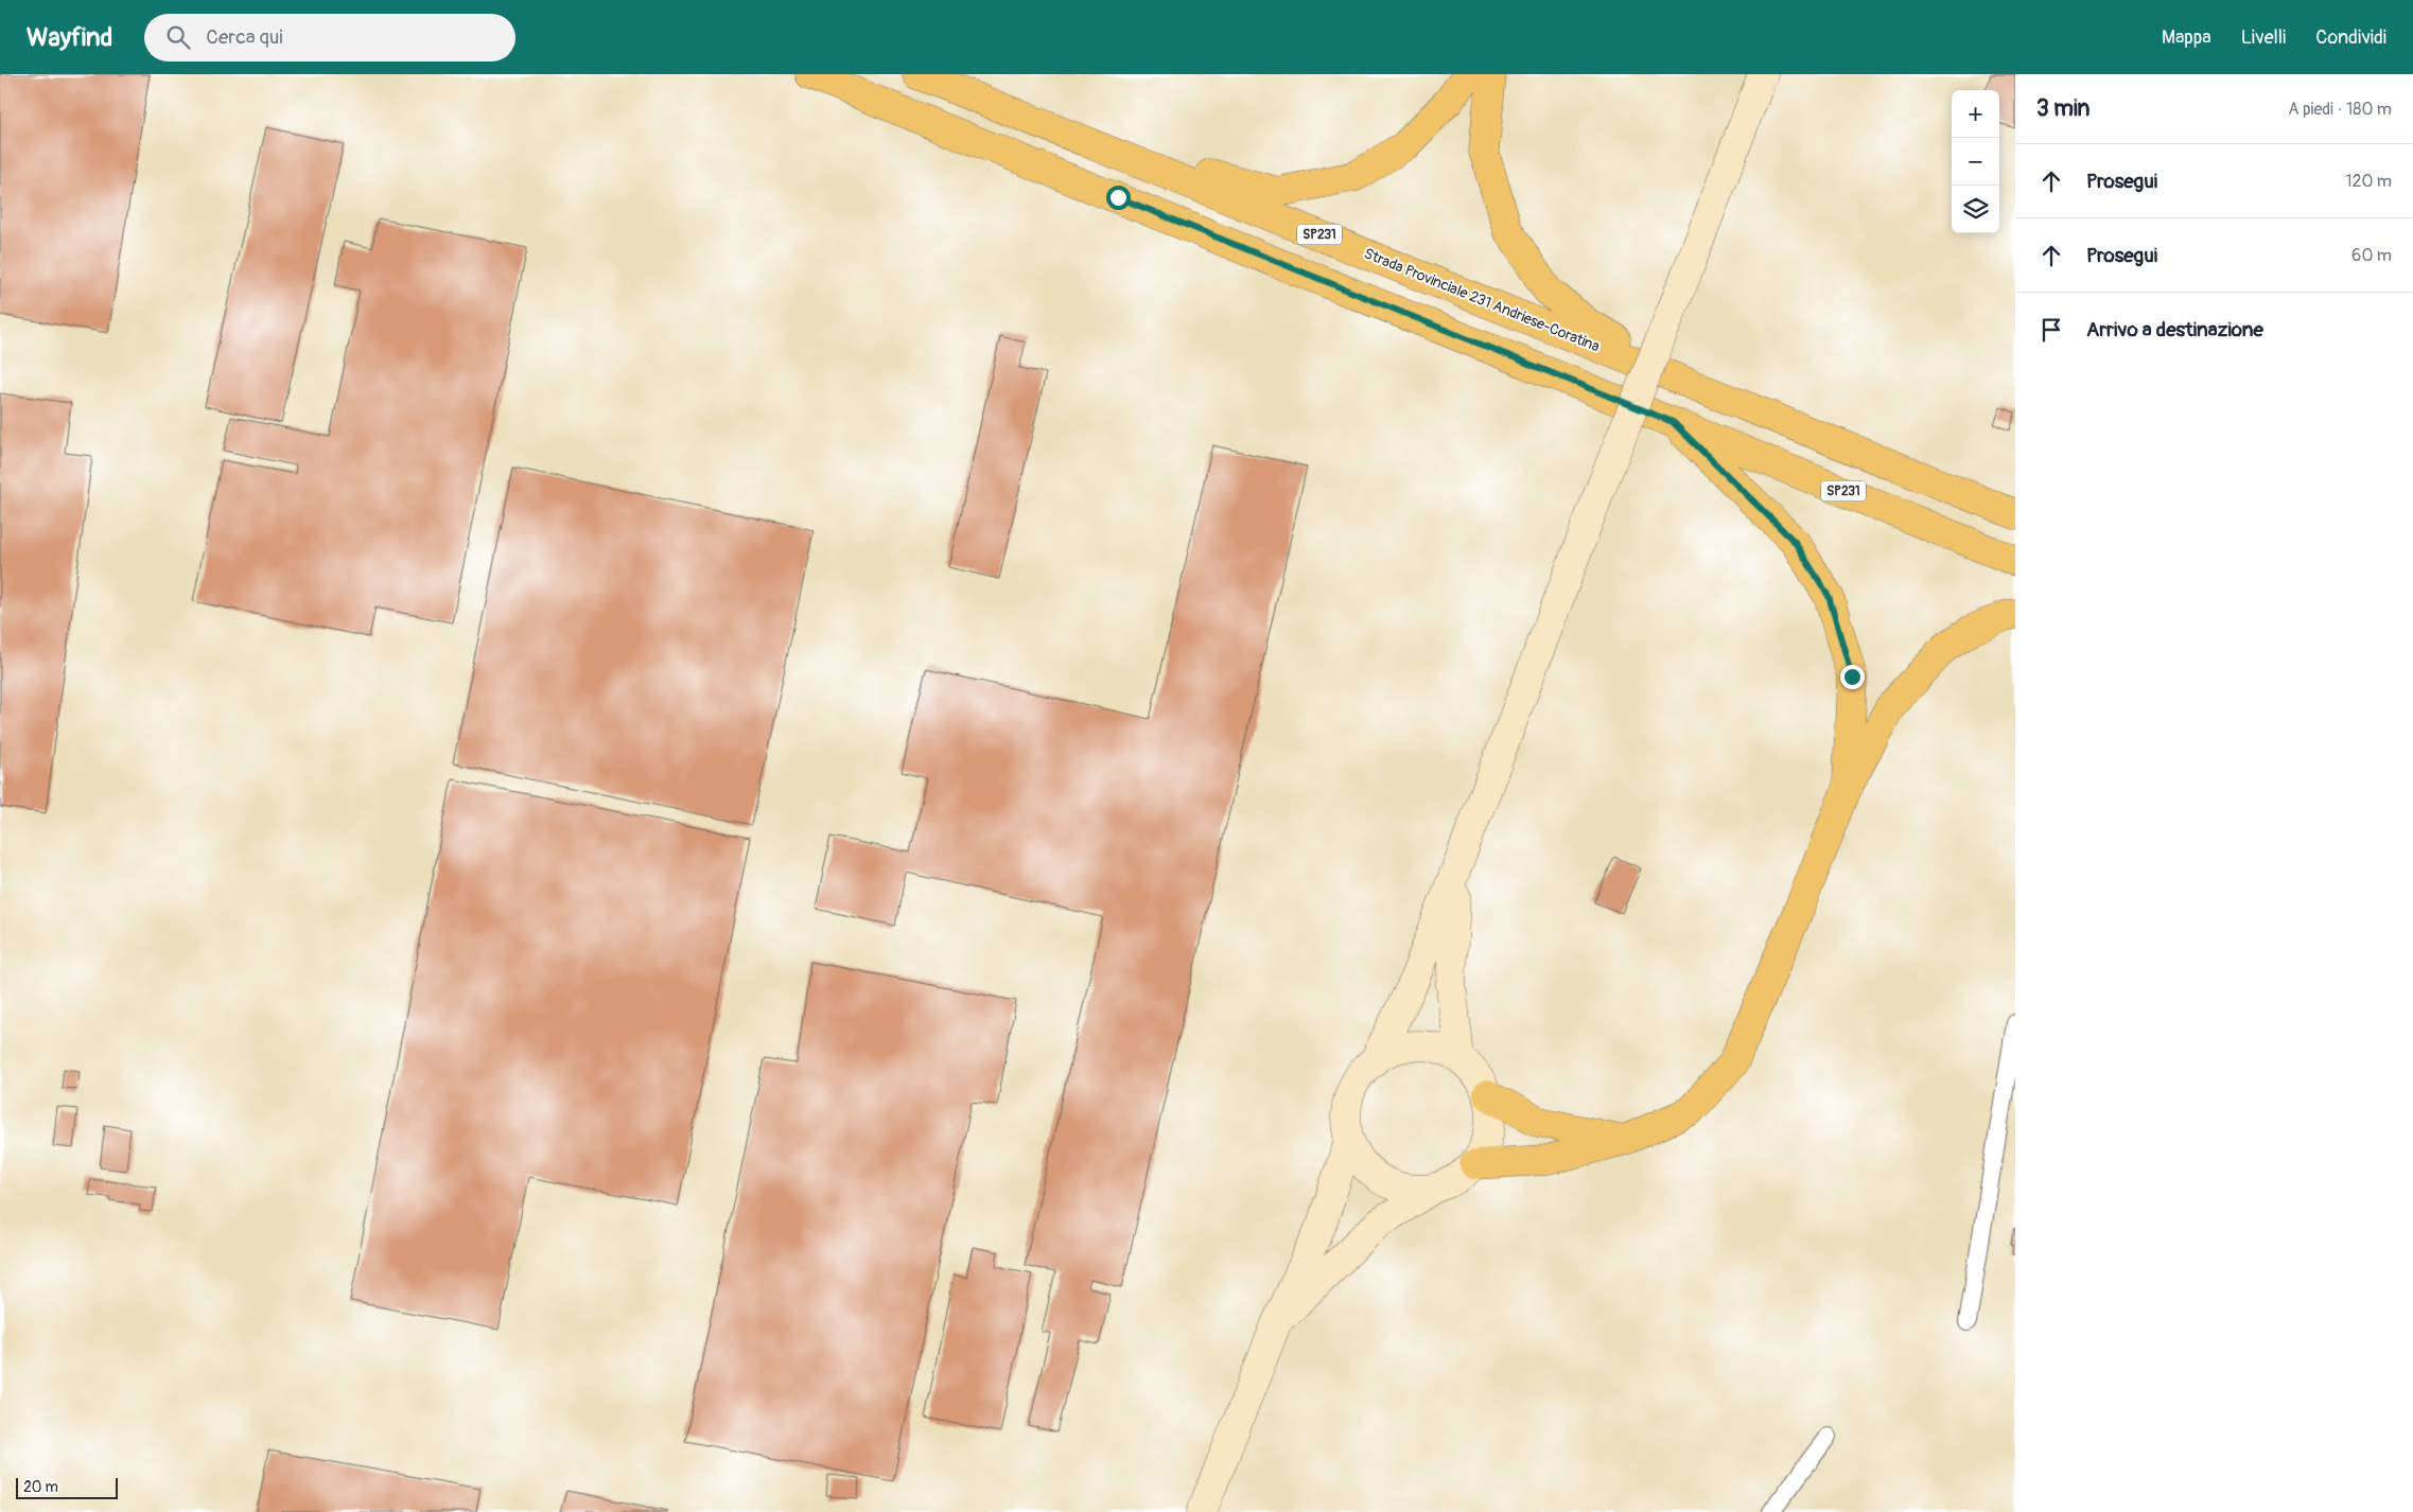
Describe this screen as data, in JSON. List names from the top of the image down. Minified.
{"streets":{"main road":["SP231","Strada Provinciale 231 Andriese-Coratina"]},"scale_bar":"20 m","page":{"header":"Wayfind","search":"Cerca qui","nav":["Mappa","Livelli","Condividi"],"heading":["3 min","A piedi · 180 m"],"map_buttons":["+","−"],"list":[["Prosegui","120 m"],["Prosegui","60 m"],"Arrivo a destinazione"],"scale":"20 m"}}
